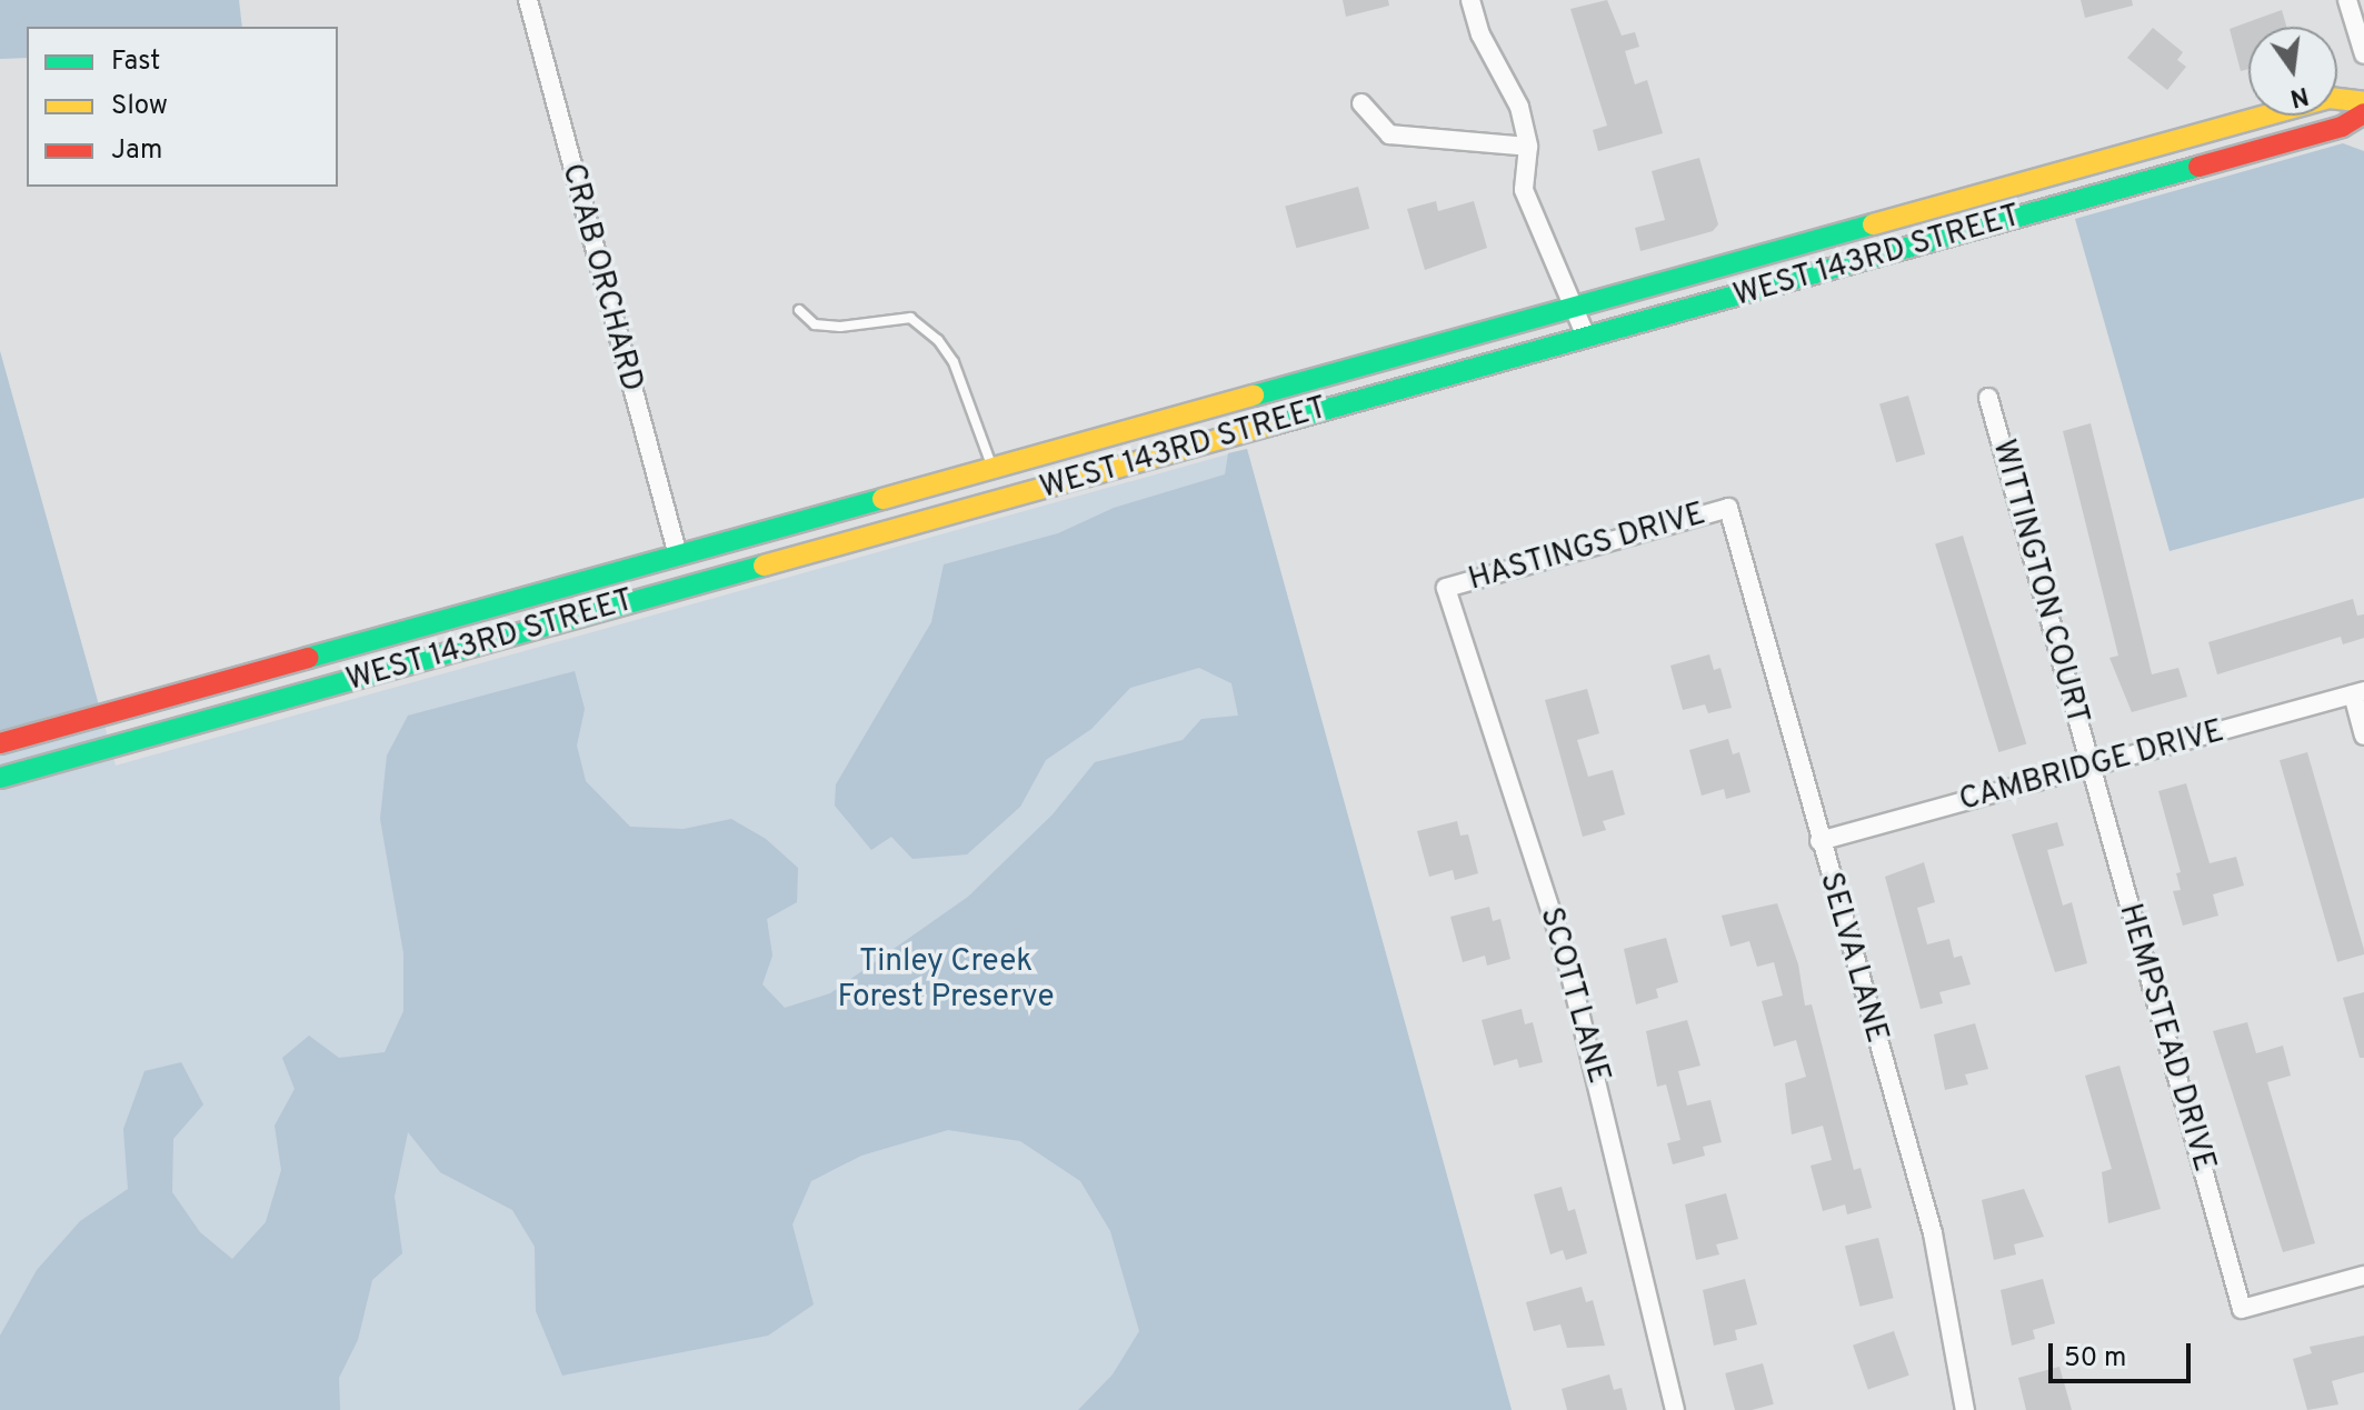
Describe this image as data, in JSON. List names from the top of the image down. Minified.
{"streets":{"main road":["WEST 143RD STREET"],"street":["CRAB ORCHARD","HASTINGS DRIVE","WITTINGTON COURT","CAMBRIDGE DRIVE","SELVA LANE","SCOTT LANE","HEMPSTEAD DRIVE"]},"crossings":[["WEST 143RD STREET","CRAB ORCHARD"],["HASTINGS DRIVE","SELVA LANE"],["HASTINGS DRIVE","SCOTT LANE"],["WITTINGTON COURT","CAMBRIDGE DRIVE"],["WITTINGTON COURT","HEMPSTEAD DRIVE"],["CAMBRIDGE DRIVE","SELVA LANE"],["CAMBRIDGE DRIVE","HEMPSTEAD DRIVE"]],"parks":["Tinley Creek Forest Preserve"],"legend":["Fast","Slow","Jam"],"scale_bar":"50 m","north":"bottom"}
